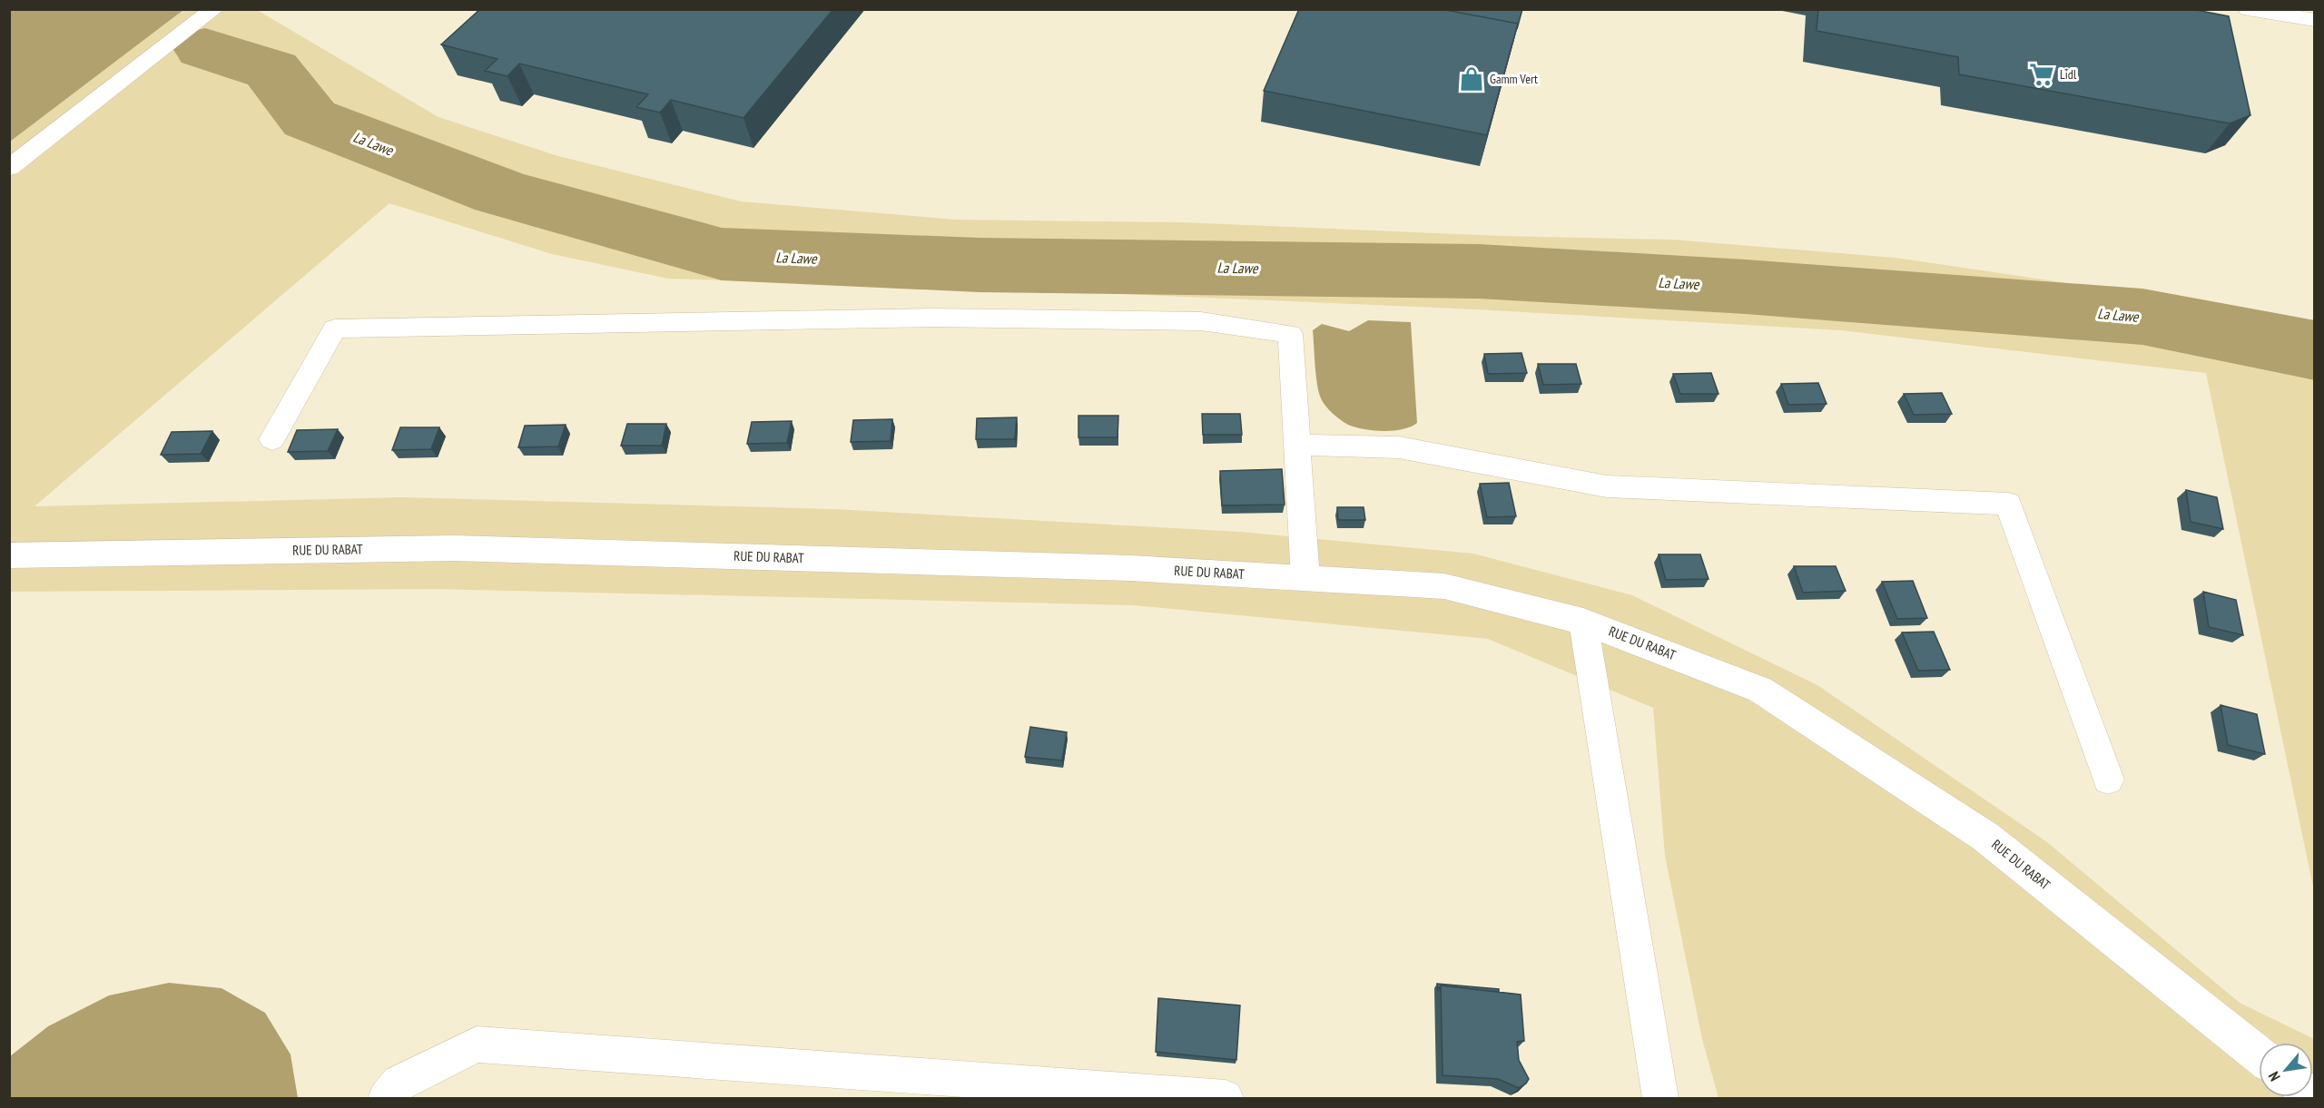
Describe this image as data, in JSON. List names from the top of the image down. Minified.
{"streets":{"street":["RUE DU RABAT"]},"water":["La Lawe"],"places":{"supermarket":["Lidl"],"shop":["Gamm Vert"]},"north":"bottom left"}
